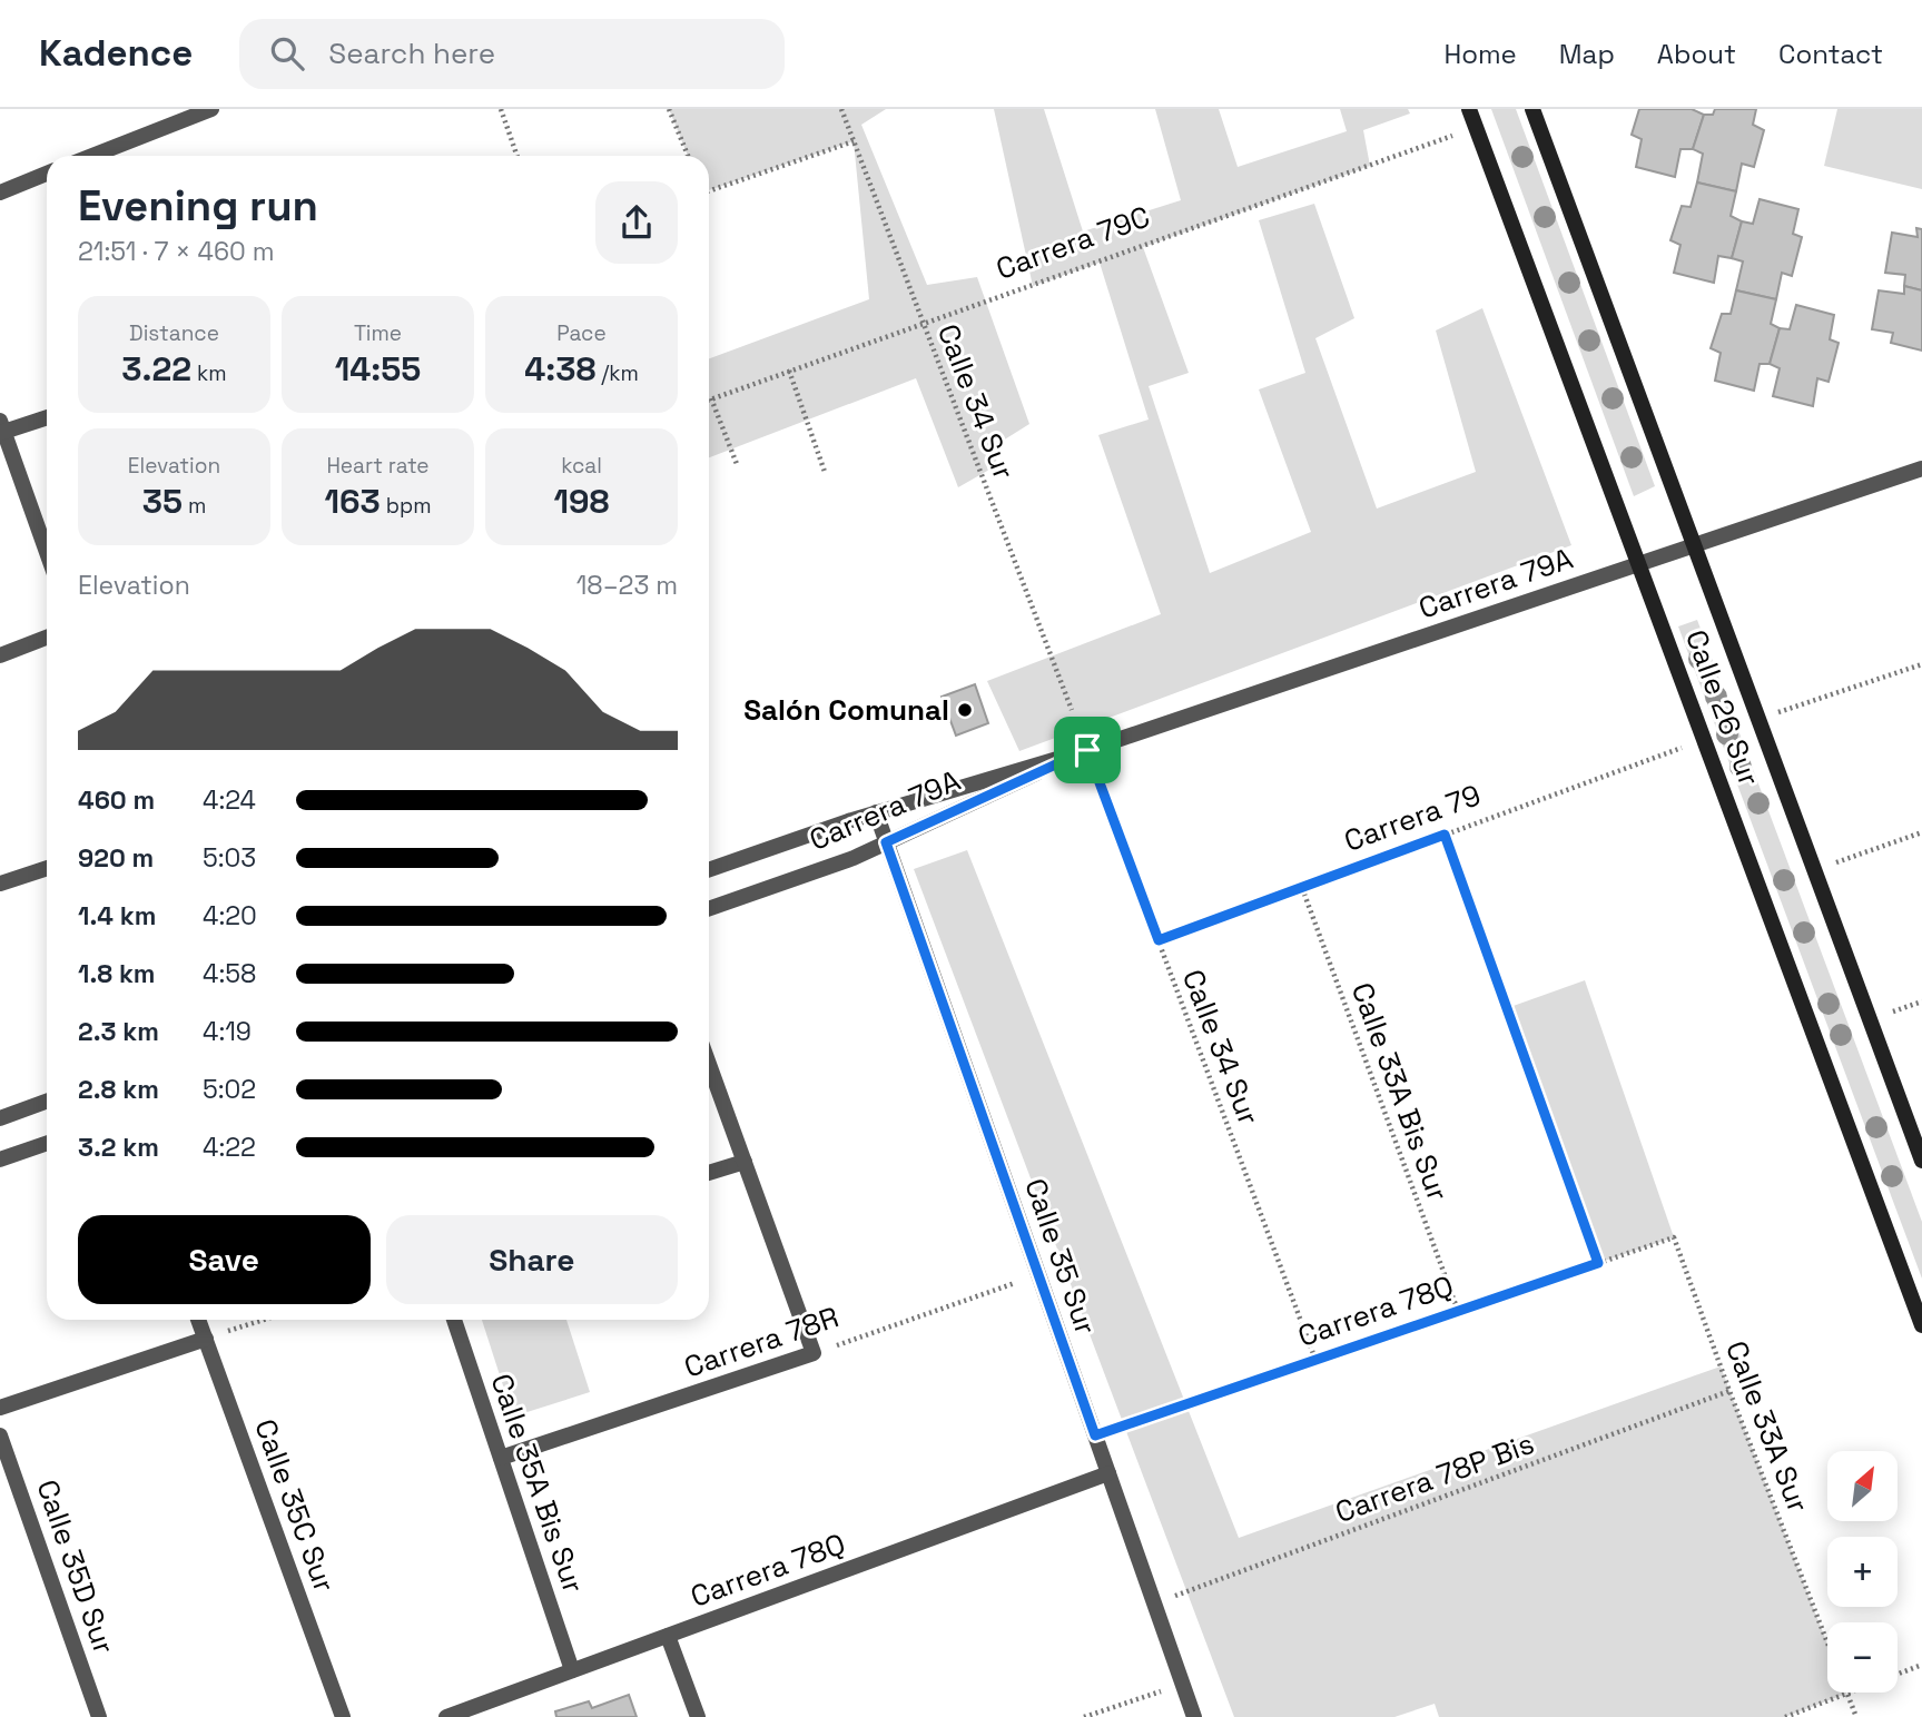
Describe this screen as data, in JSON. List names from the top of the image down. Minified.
{"streets":{"main road":["Calle 26 Sur"],"street":["Carrera 79A","Calle 35 Sur","Carrera 78Q","Carrera 78R","Calle 35A Bis Sur","Calle 35C Sur","Calle 35D Sur"],"path":["Carrera 79C","Calle 34 Sur","Carrera 79","Calle 33A Bis Sur","Calle 33A Sur","Carrera 78P Bis"]},"crossings":[["Carrera 79C","Calle 34 Sur"],["Calle 34 Sur","Carrera 79A"],["Calle 34 Sur","Carrera 79"],["Calle 34 Sur","Carrera 78Q"],["Carrera 79A","Calle 26 Sur"],["Carrera 79A","Calle 35 Sur"],["Carrera 79","Calle 33A Bis Sur"],["Calle 33A Bis Sur","Carrera 78Q"],["Calle 35 Sur","Carrera 78Q"],["Calle 35 Sur","Carrera 78R"],["Calle 35 Sur","Carrera 78P Bis"],["Carrera 78Q","Calle 33A Sur"],["Carrera 78Q","Calle 35A Bis Sur"],["Carrera 78R","Calle 35A Bis Sur"],["Calle 33A Sur","Carrera 78P Bis"]],"places":["Salón Comunal"],"north":"top right","page":{"header":"Kadence","search":"Search here","nav":["Home","Map","About","Contact"],"heading":["Evening run","21:51 · 7 × 460 m"],"stats":[["Distance","3.22 km"],["Time","14:55"],["Pace","4:38 /km"],["Elevation","35 m"],["Heart rate","163 bpm"],["kcal","198"]],"chart":["Elevation","18–23 m"],"list":[{"name":"460 m","note":"4:24"},{"name":"920 m","note":"5:03"},{"name":"1.4 km","note":"4:20"},{"name":"1.8 km","note":"4:58"},{"name":"2.3 km","note":"4:19"},{"name":"2.8 km","note":"5:02"},{"name":"3.2 km","note":"4:22"}],"buttons":["Save","Share"],"map_buttons":["+","−"]}}
